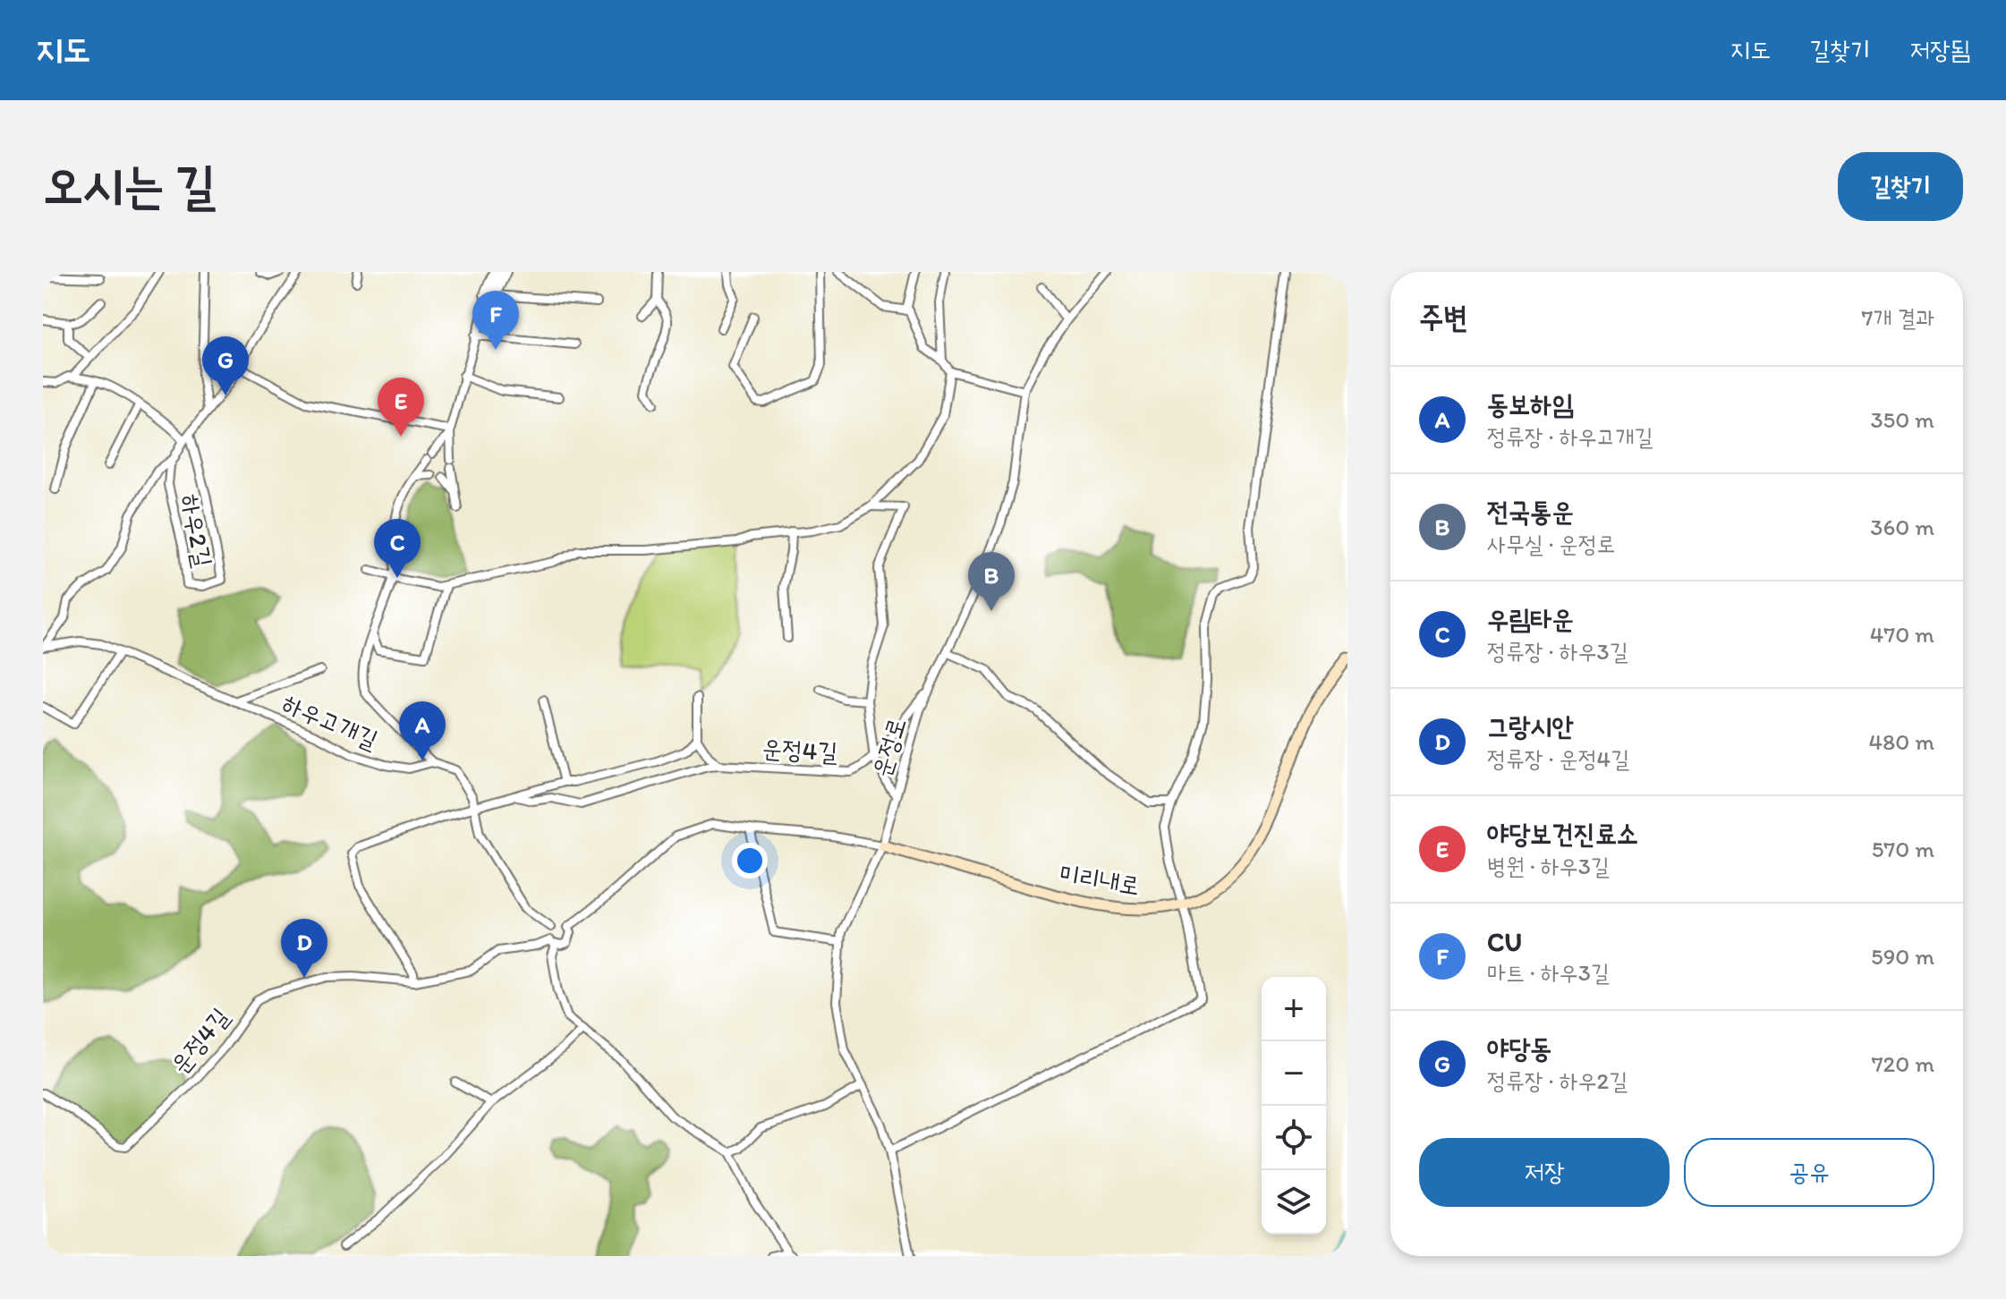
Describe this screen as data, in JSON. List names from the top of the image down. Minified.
{"streets":{"street":["하우2길","하우고개길","운정로","운정4길","미리내로"]},"crossings":[["운정로","운정4길"],["운정로","미리내로"]],"page":{"header":"지도","nav":["지도","길찾기","저장됨"],"buttons":["길찾기",["저장","공유"]],"title":"오시는 길","heading":["주변","7개 결과"],"pins":["F","G","E","C","B","A","D"],"list":[{"mark":"A","name":"동보하임","note":"정류장 · 하우고개길","value":"350 m"},{"mark":"B","name":"전국통운","note":"사무실 · 운정로","value":"360 m"},{"mark":"C","name":"우림타운","note":"정류장 · 하우3길","value":"470 m"},{"mark":"D","name":"그랑시안","note":"정류장 · 운정4길","value":"480 m"},{"mark":"E","name":"야당보건진료소","note":"병원 · 하우3길","value":"570 m"},{"mark":"F","name":"CU","note":"마트 · 하우3길","value":"590 m"},{"mark":"G","name":"야당동","note":"정류장 · 하우2길","value":"720 m"}],"map_buttons":["+","−"]}}
